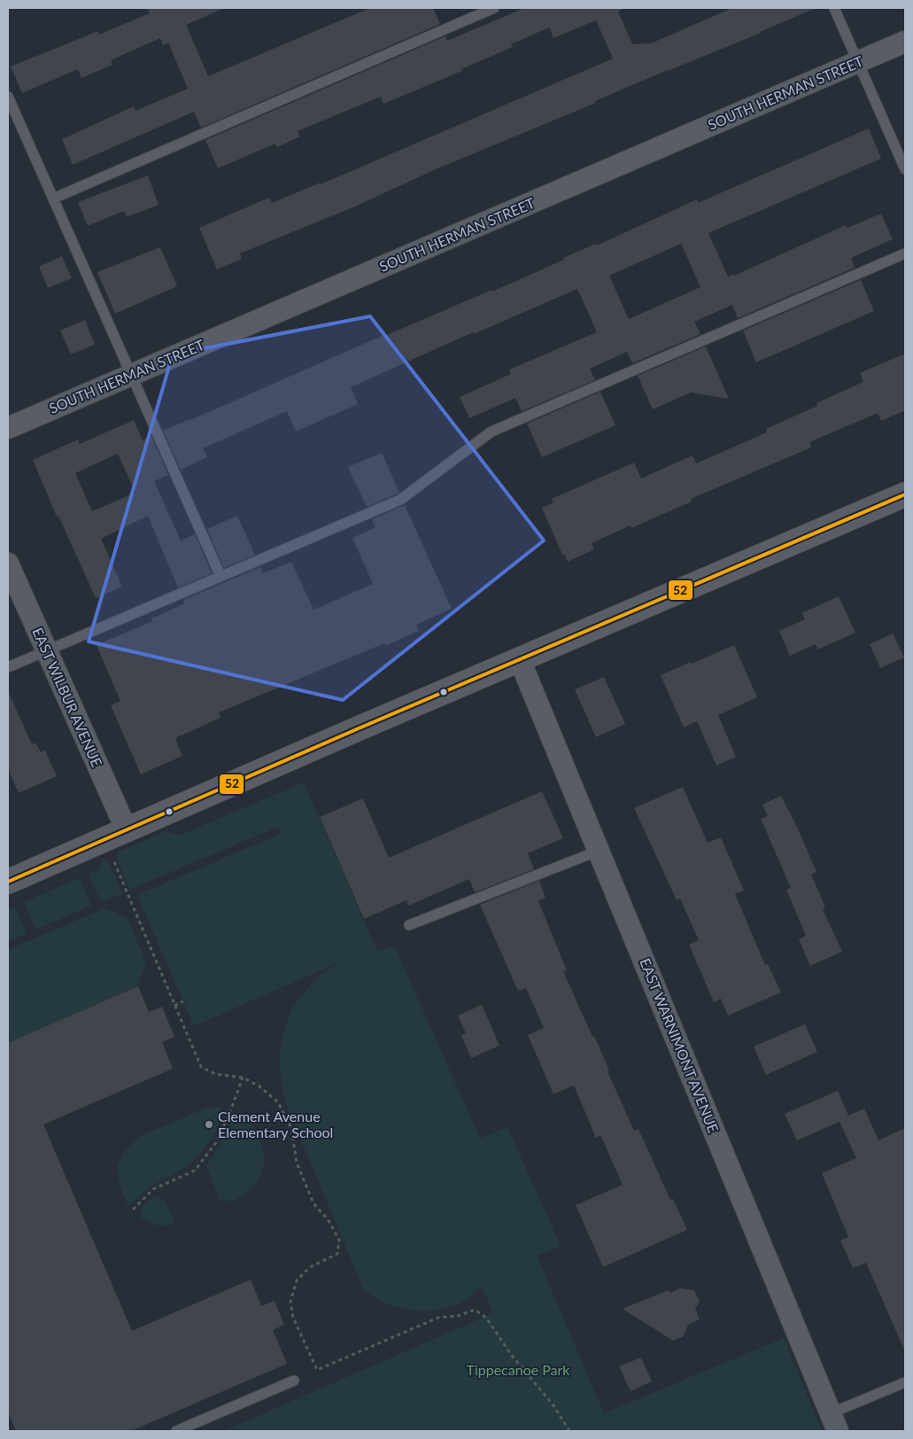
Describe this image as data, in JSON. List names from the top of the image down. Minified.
{"streets":{"street":["SOUTH HERMAN STREET","EAST WILBUR AVENUE","EAST WARNIMONT AVENUE"]},"parks":["Tippecanoe Park"],"places":["Clement Avenue Elementary School"],"lines":["transit line 52"]}
